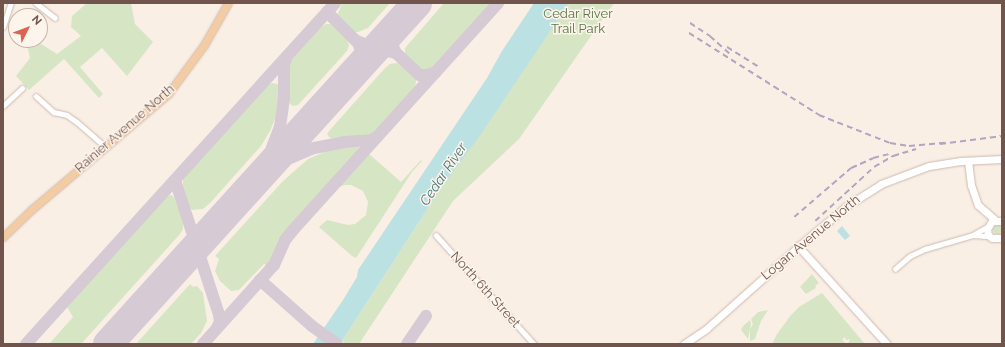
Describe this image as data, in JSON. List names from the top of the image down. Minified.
{"streets":{"main road":["Rainier Avenue North","Logan Avenue North"],"street":["North 6th Street"]},"water":["Cedar River"],"parks":["Cedar River Trail Park"],"north":"top right"}
